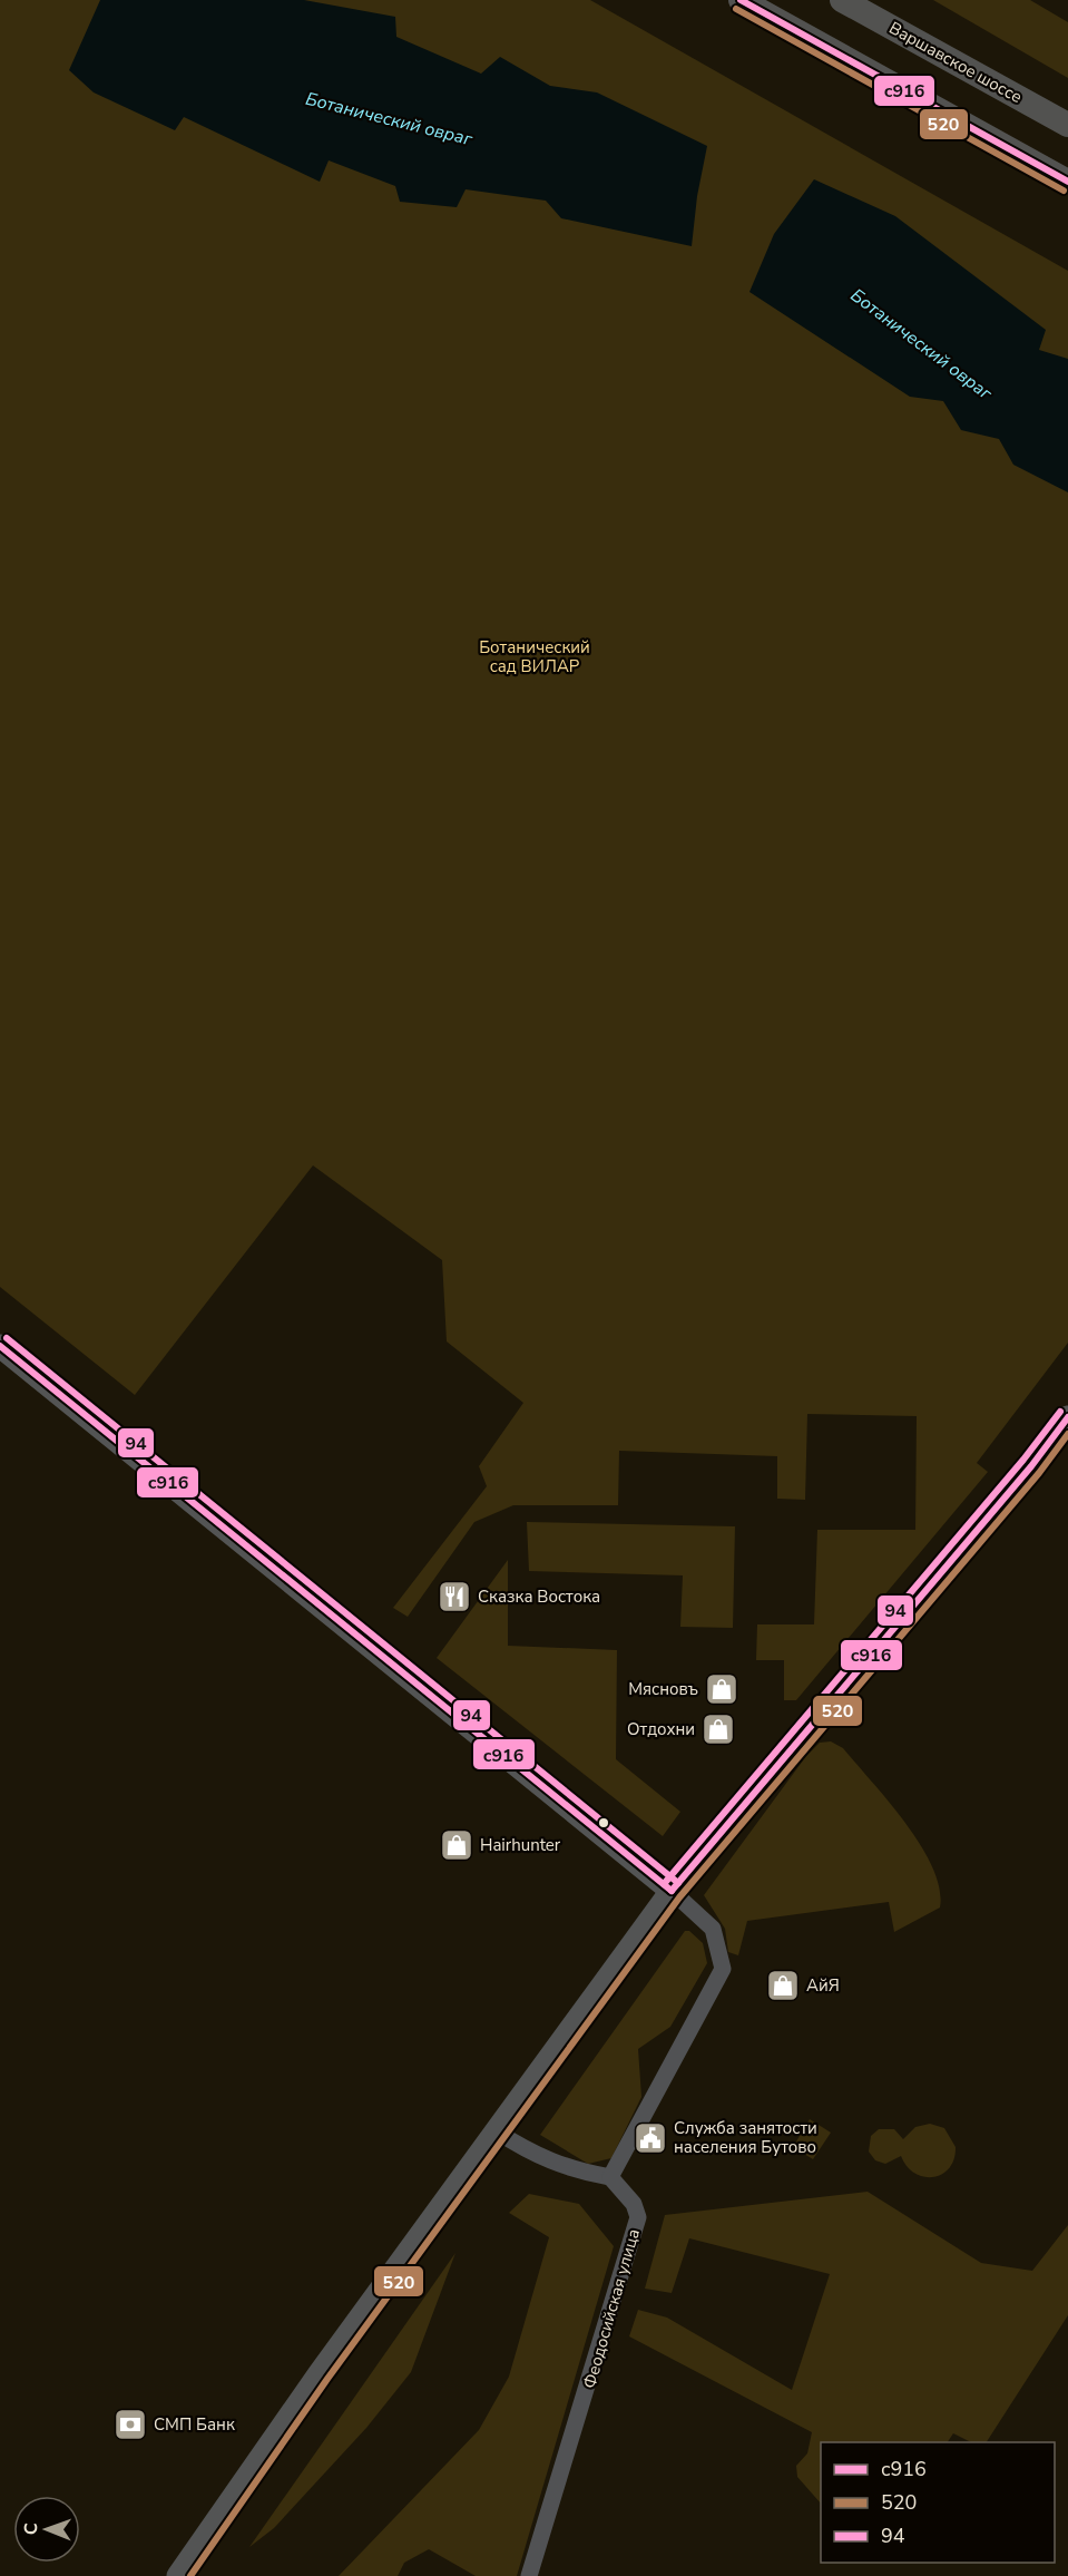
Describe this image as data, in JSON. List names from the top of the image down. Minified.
{"streets":{"main road":["Варшавское шоссе"],"street":["Феодосийская улица"]},"water":["Ботанический овраг"],"parks":["Ботанический сад ВИЛАР"],"places":{"restaurant":["Сказка Востока"],"shop":["Мясновъ","Отдохни","Hairhunter","АйЯ"],"public building":["Служба занятости населения Бутово"],"bank":["СМП Банк"]},"lines":["transit line с916","transit line 520","transit line 94"],"legend":["с916","520","94"],"north":"left"}
